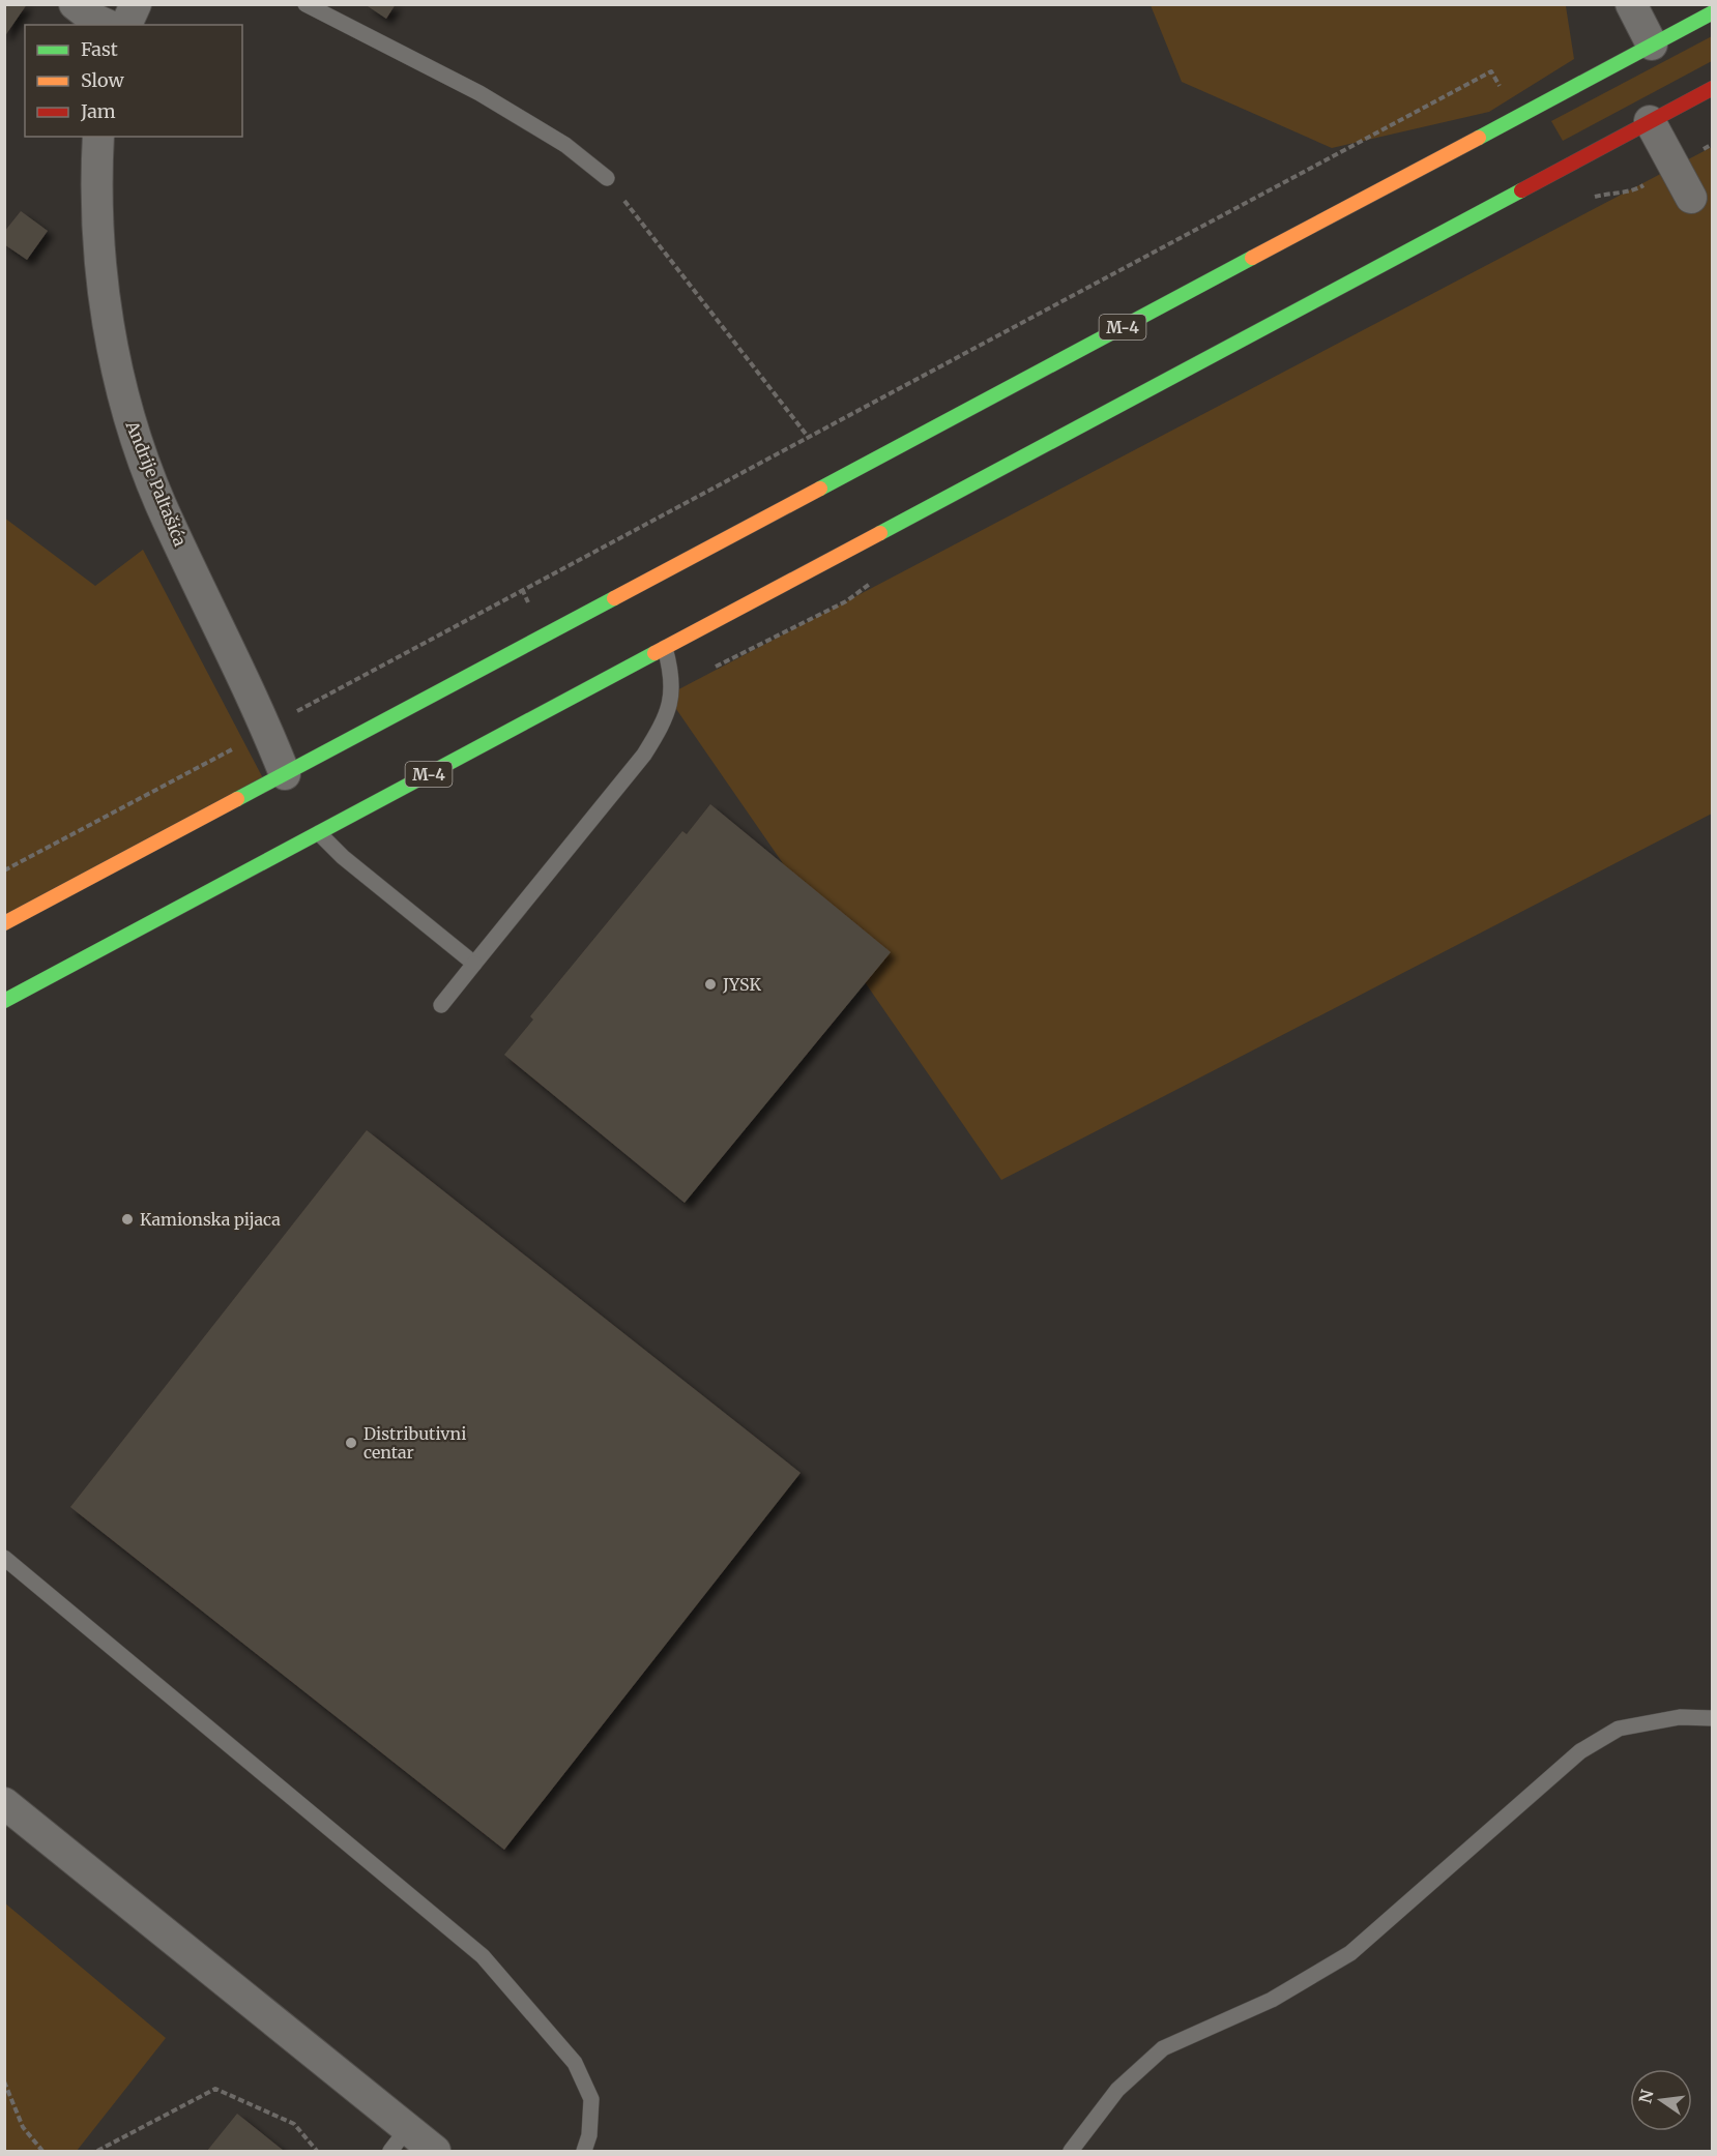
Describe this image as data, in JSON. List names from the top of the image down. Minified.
{"streets":{"main road":["M-4"],"street":["Andrije Paltašića"]},"crossings":[["M-4","Andrije Paltašića"]],"places":["JYSK","Kamionska pijaca","Distributivni centar"],"legend":["Fast","Slow","Jam"],"north":"left"}
